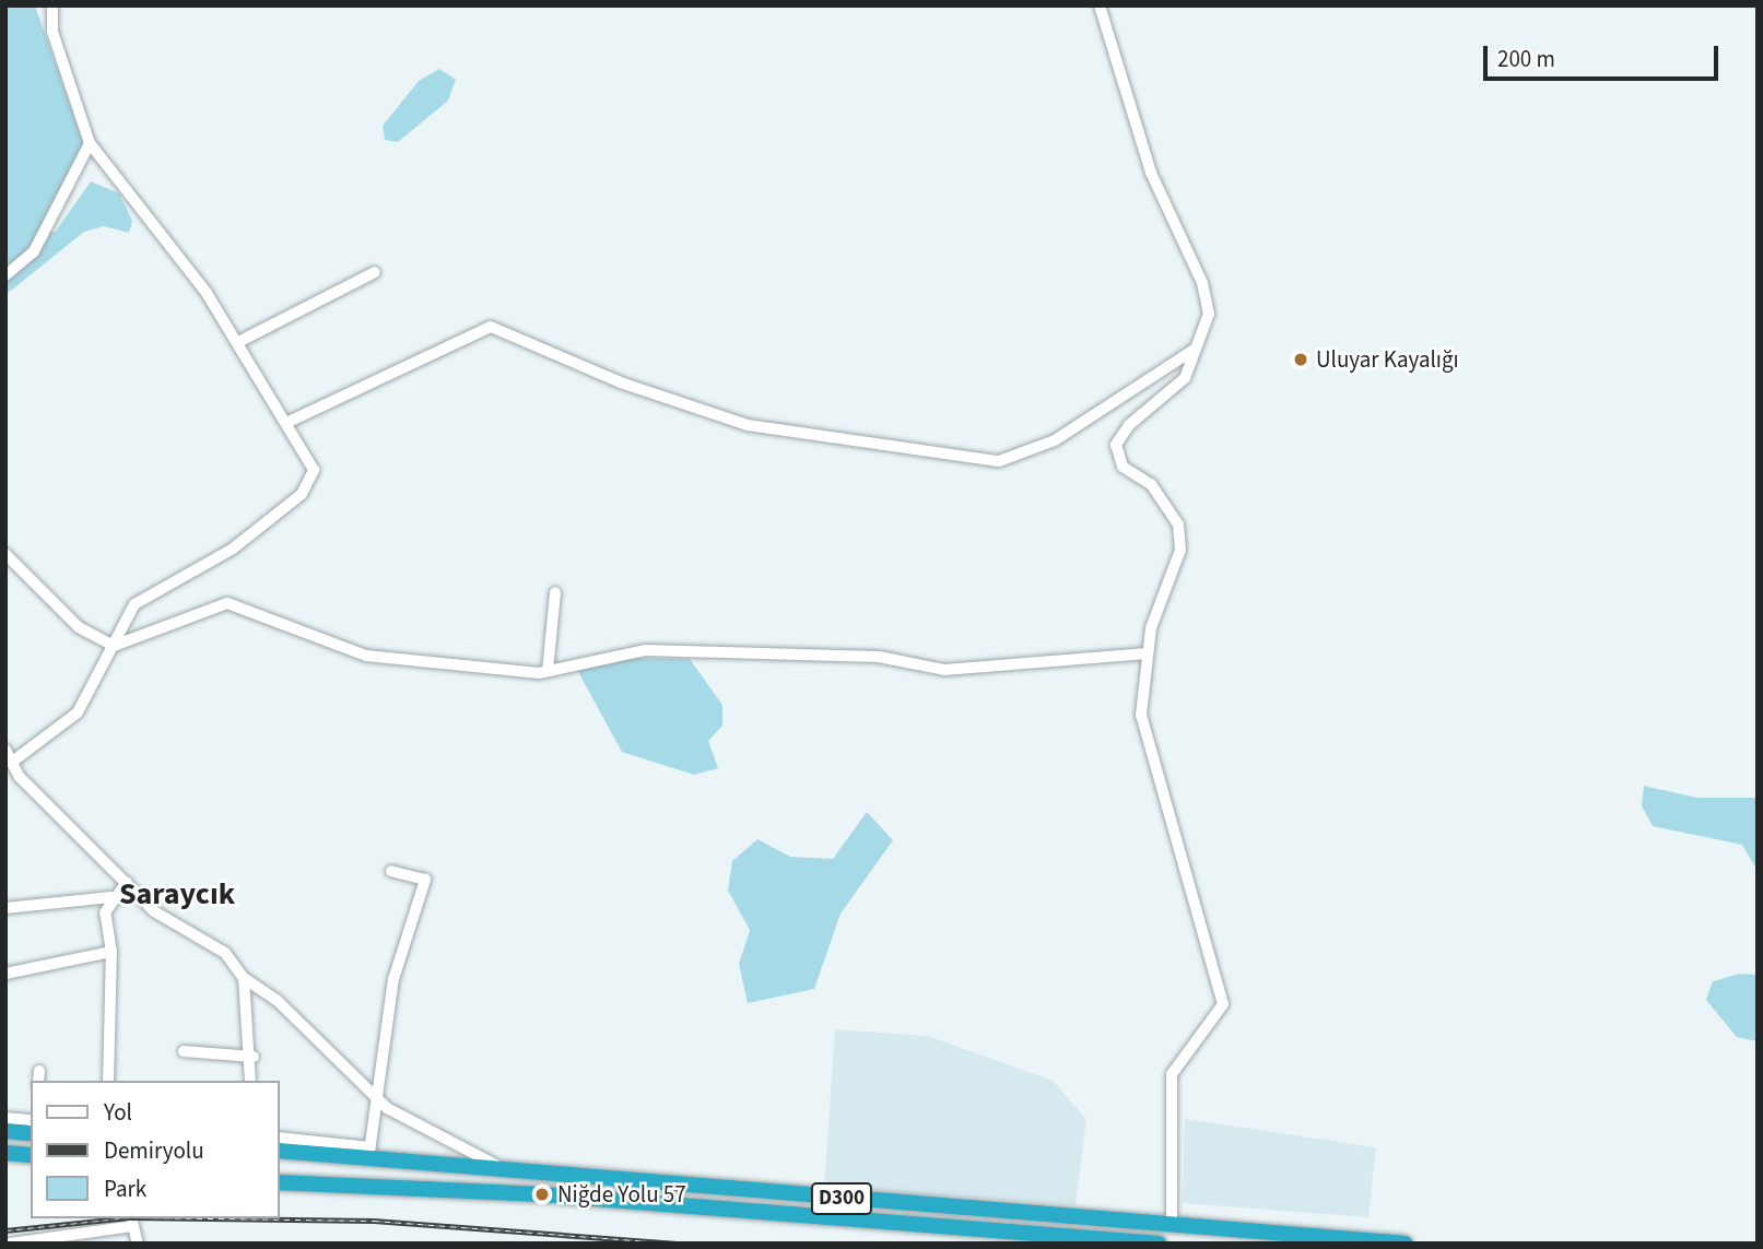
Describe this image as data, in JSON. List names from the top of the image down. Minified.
{"streets":{"highway":["D300"]},"districts":["Saraycık"],"places":["Uluyar Kayalığı","Niğde Yolu 57"],"legend":["Yol","Demiryolu","Park"],"scale_bar":"200 m"}
